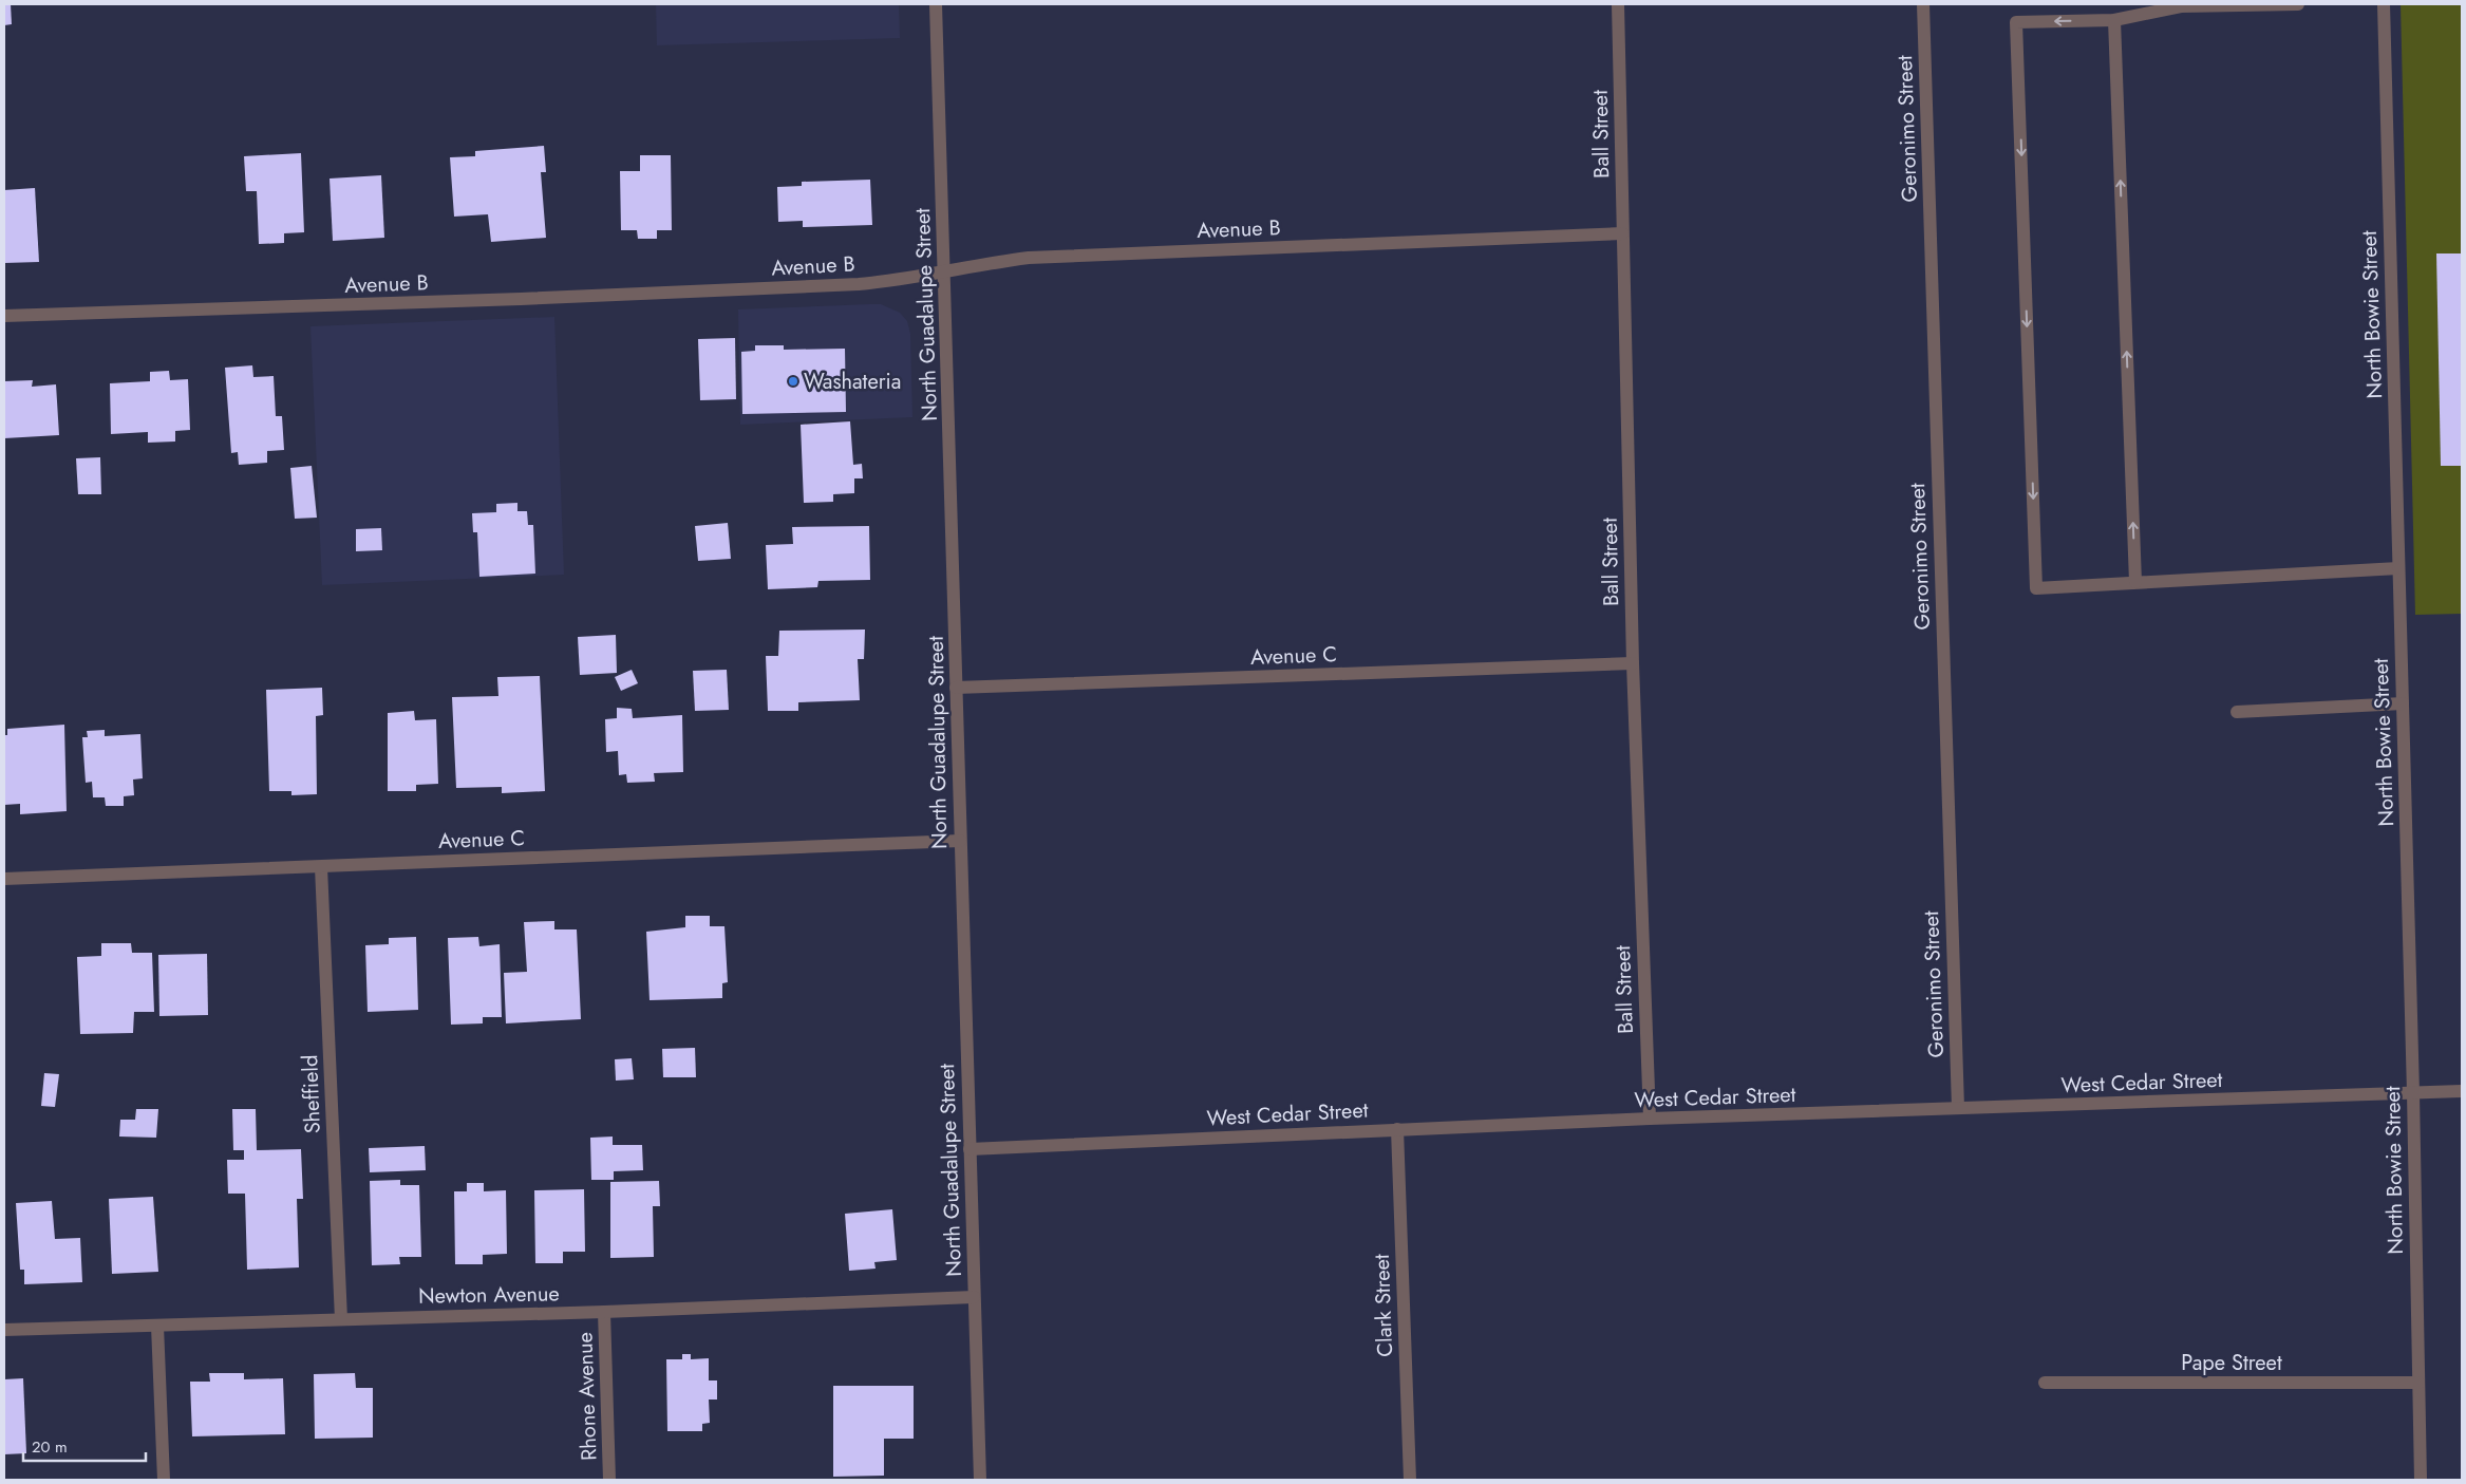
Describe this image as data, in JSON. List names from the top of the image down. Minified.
{"streets":{"street":["Geronimo Street","Ball Street","Avenue B","North Guadalupe Street","North Bowie Street","Avenue C","West Cedar Street","Sheffield","Newton Avenue","Clark Street","Pape Street","Rhone Avenue"]},"crossings":[["Geronimo Street","West Cedar Street"],["Ball Street","Avenue B"],["Ball Street","Avenue C"],["Ball Street","West Cedar Street"],["Avenue B","North Guadalupe Street"],["North Guadalupe Street","Avenue C"],["North Guadalupe Street","West Cedar Street"],["North Guadalupe Street","Newton Avenue"],["North Bowie Street","West Cedar Street"],["North Bowie Street","Pape Street"],["Avenue C","Sheffield"],["West Cedar Street","Clark Street"],["Sheffield","Newton Avenue"],["Newton Avenue","Rhone Avenue"]],"places":["Washateria"],"scale_bar":"20 m"}
